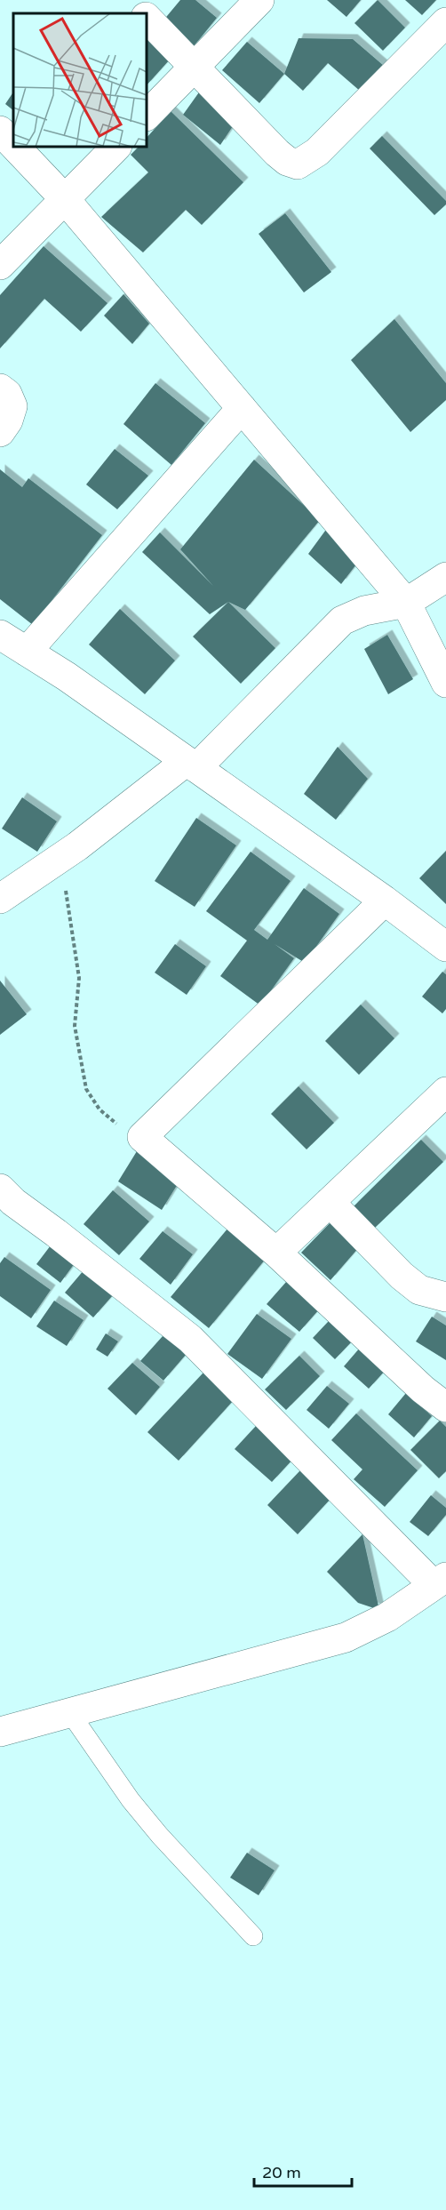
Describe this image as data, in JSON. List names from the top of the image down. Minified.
{"scale_bar":"20 m"}
